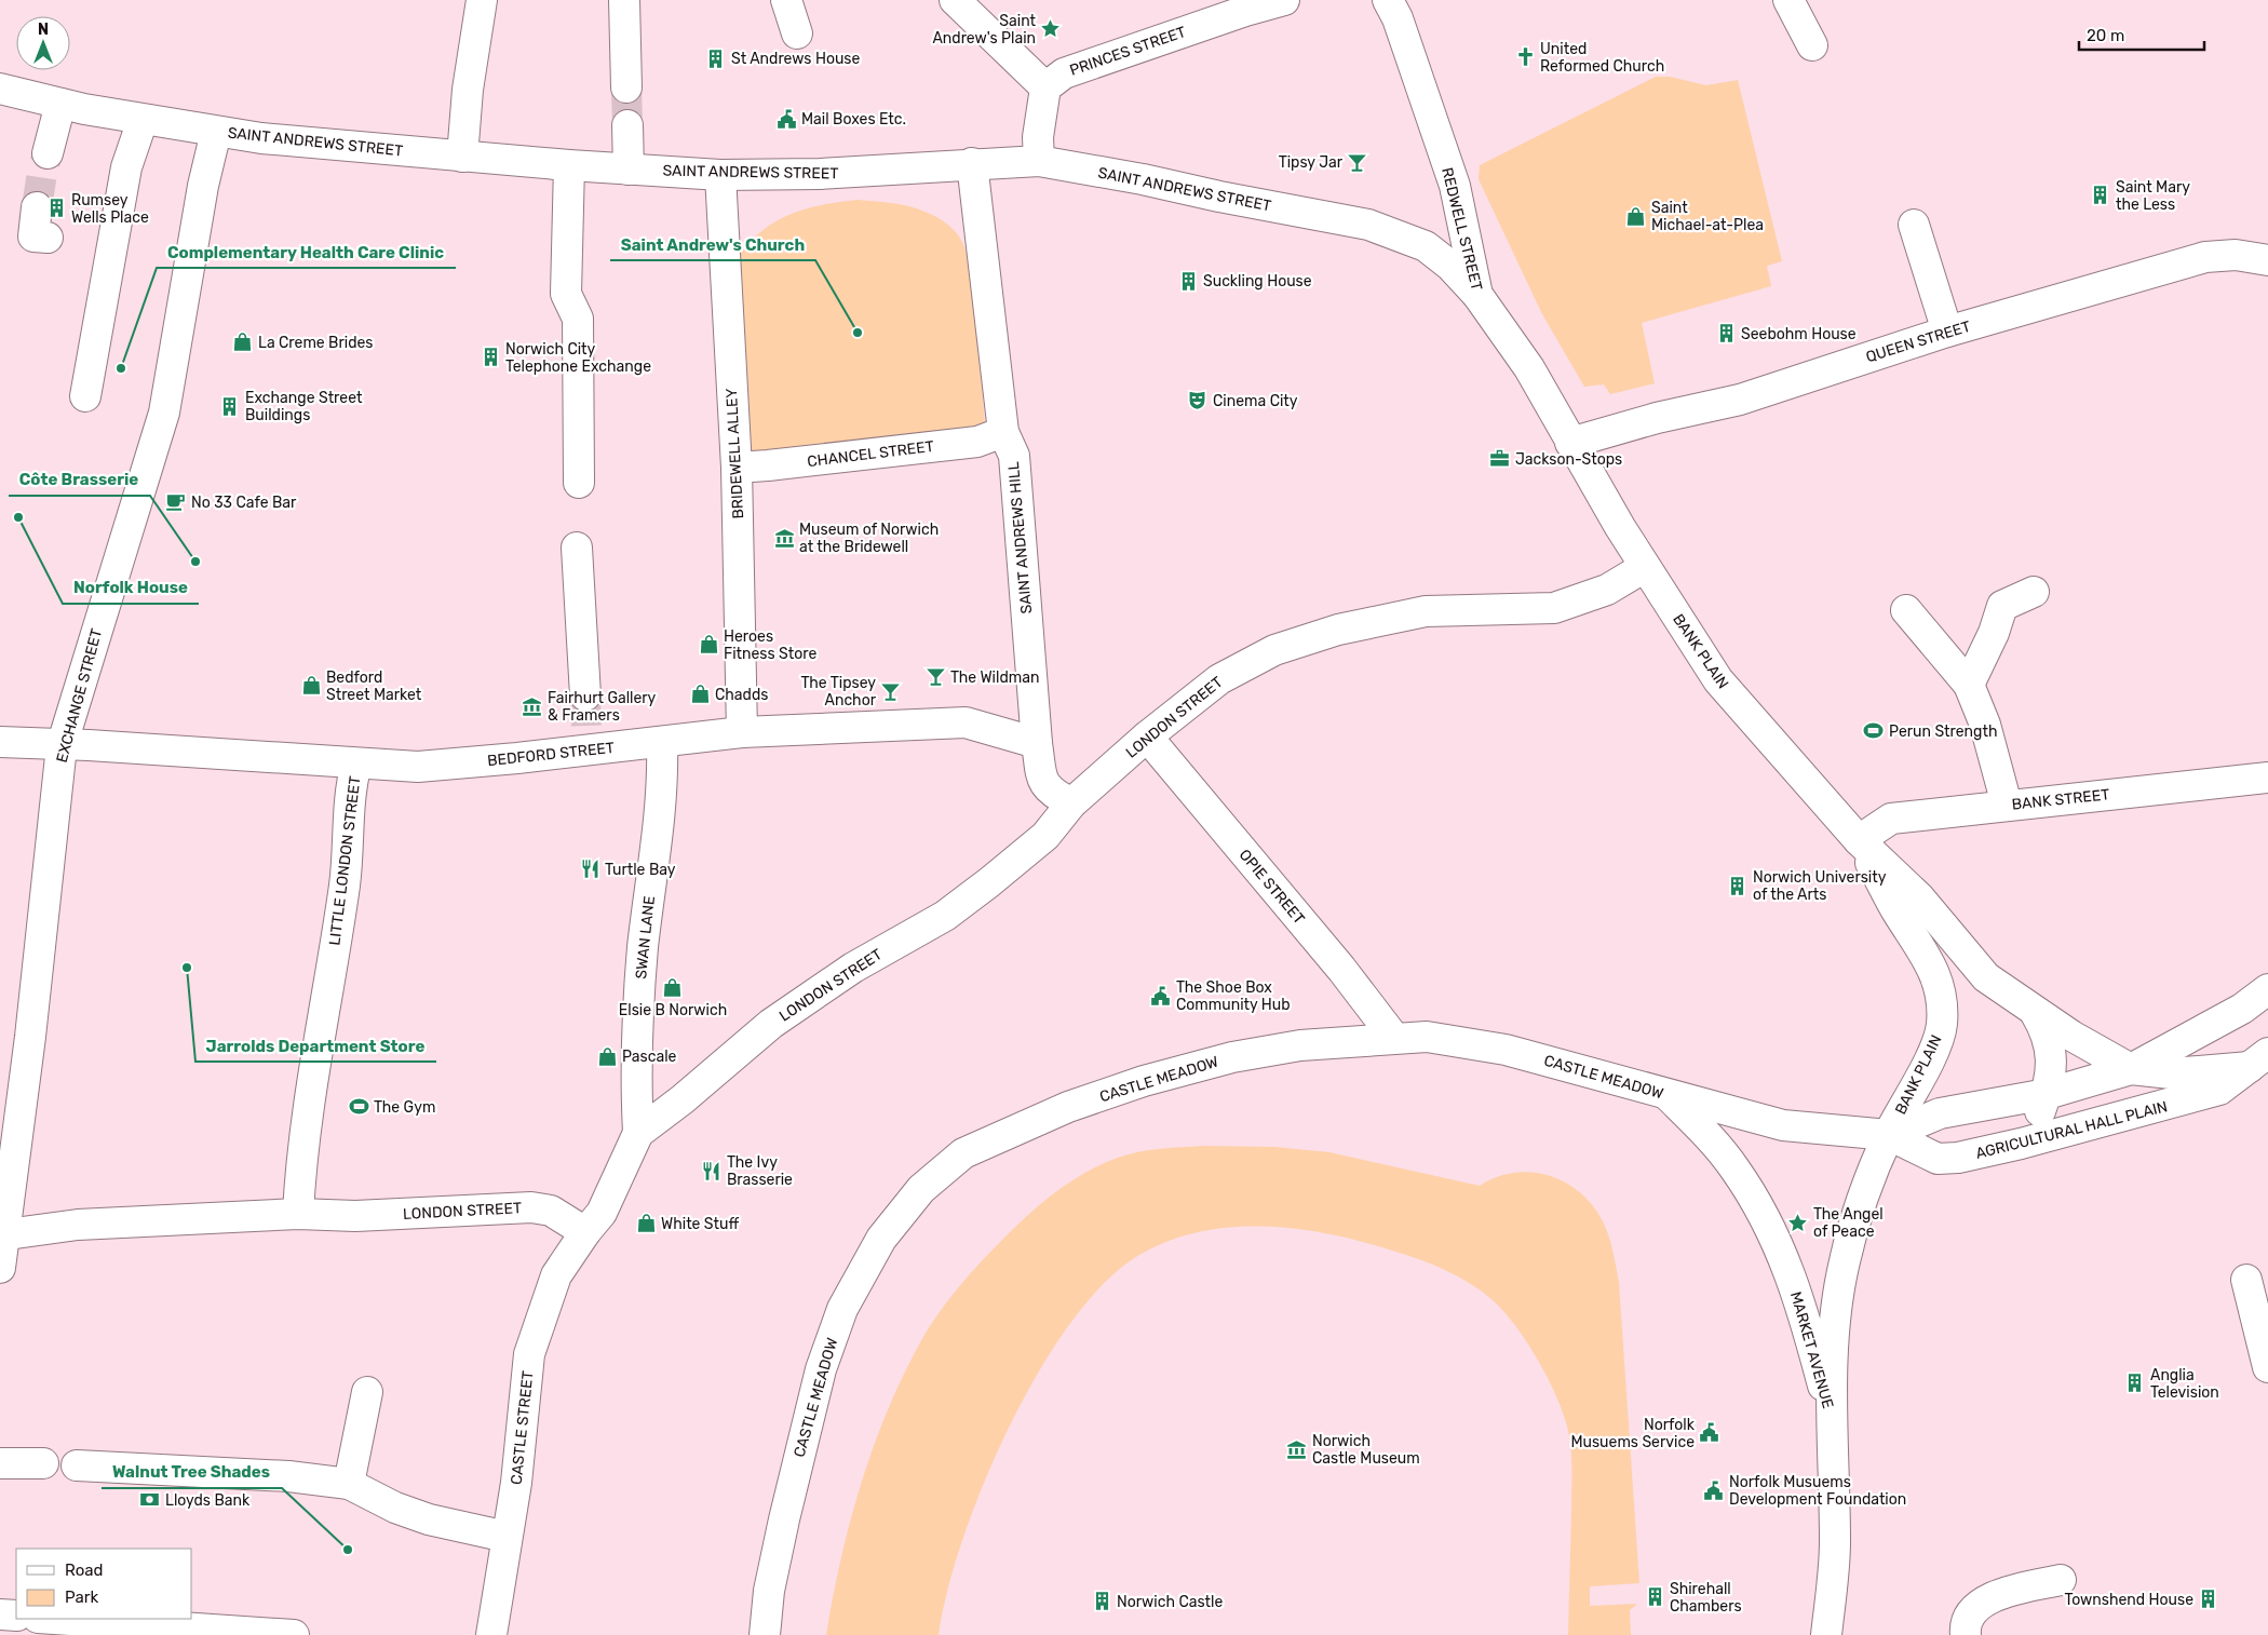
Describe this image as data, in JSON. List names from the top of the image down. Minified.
{"streets":{"street":["PRINCES STREET","SAINT ANDREWS STREET","REDWELL STREET","QUEEN STREET","BRIDEWELL ALLEY","CHANCEL STREET","SAINT ANDREWS HILL","BANK PLAIN","EXCHANGE STREET","LONDON STREET","BEDFORD STREET","BANK STREET","LITTLE LONDON STREET","OPIE STREET","SWAN LANE","CASTLE MEADOW","AGRICULTURAL HALL PLAIN","MARKET AVENUE","CASTLE STREET"]},"crossings":[["SAINT ANDREWS STREET","REDWELL STREET"],["SAINT ANDREWS STREET","BRIDEWELL ALLEY"],["SAINT ANDREWS STREET","SAINT ANDREWS HILL"],["SAINT ANDREWS STREET","EXCHANGE STREET"],["REDWELL STREET","QUEEN STREET"],["REDWELL STREET","BANK PLAIN"],["QUEEN STREET","BANK PLAIN"],["BRIDEWELL ALLEY","CHANCEL STREET"],["BRIDEWELL ALLEY","BEDFORD STREET"],["CHANCEL STREET","SAINT ANDREWS HILL"],["SAINT ANDREWS HILL","LONDON STREET"],["SAINT ANDREWS HILL","BEDFORD STREET"],["BANK PLAIN","LONDON STREET"],["BANK PLAIN","BANK STREET"],["BANK PLAIN","CASTLE MEADOW"],["BANK PLAIN","AGRICULTURAL HALL PLAIN"],["BANK PLAIN","MARKET AVENUE"],["EXCHANGE STREET","LONDON STREET"],["EXCHANGE STREET","BEDFORD STREET"],["LONDON STREET","LITTLE LONDON STREET"],["LONDON STREET","OPIE STREET"],["LONDON STREET","SWAN LANE"],["LONDON STREET","CASTLE STREET"],["BEDFORD STREET","LITTLE LONDON STREET"],["BEDFORD STREET","SWAN LANE"],["OPIE STREET","CASTLE MEADOW"],["CASTLE MEADOW","AGRICULTURAL HALL PLAIN"],["CASTLE MEADOW","MARKET AVENUE"],["AGRICULTURAL HALL PLAIN","MARKET AVENUE"]],"places":{"place":["Saint Andrew's Plain","The Angel of Peace"],"church":["United Reformed Church"],"building":["St Andrews House","Saint Mary the Less","Rumsey Wells Place","Suckling House","Seebohm House","Norwich City Telephone Exchange","Exchange Street Buildings","Norwich University of the Arts","Anglia Television","Shirehall Chambers","Townshend House","Norwich Castle"],"public building":["Mail Boxes Etc.","The Shoe Box Community Hub","Norfolk Musuems Service","Norfolk Musuems Development Foundation"],"bar":["Tipsy Jar","The Wildman","The Tipsey Anchor"],"shop":["Saint Michael-at-Plea","La Creme Brides","Heroes Fitness Store","Bedford Street Market","Chadds","Elsie B Norwich","Pascale","White Stuff"],"other":["Saint Andrew's Church","Complementary Health Care Clinic","Norfolk House","Côte Brasserie","Jarrolds Department Store","Walnut Tree Shades"],"theatre":["Cinema City"],"office":["Jackson-Stops"],"cafe":["No 33 Cafe Bar"],"museum":["Museum of Norwich at the Bridewell","Fairhurt Gallery & Framers","Norwich Castle Museum"],"sports":["Perun Strength","The Gym"],"restaurant":["Turtle Bay","The Ivy Brasserie"],"bank":["Lloyds Bank"]},"legend":["Road","Park"],"scale_bar":"20 m","north":"top"}
